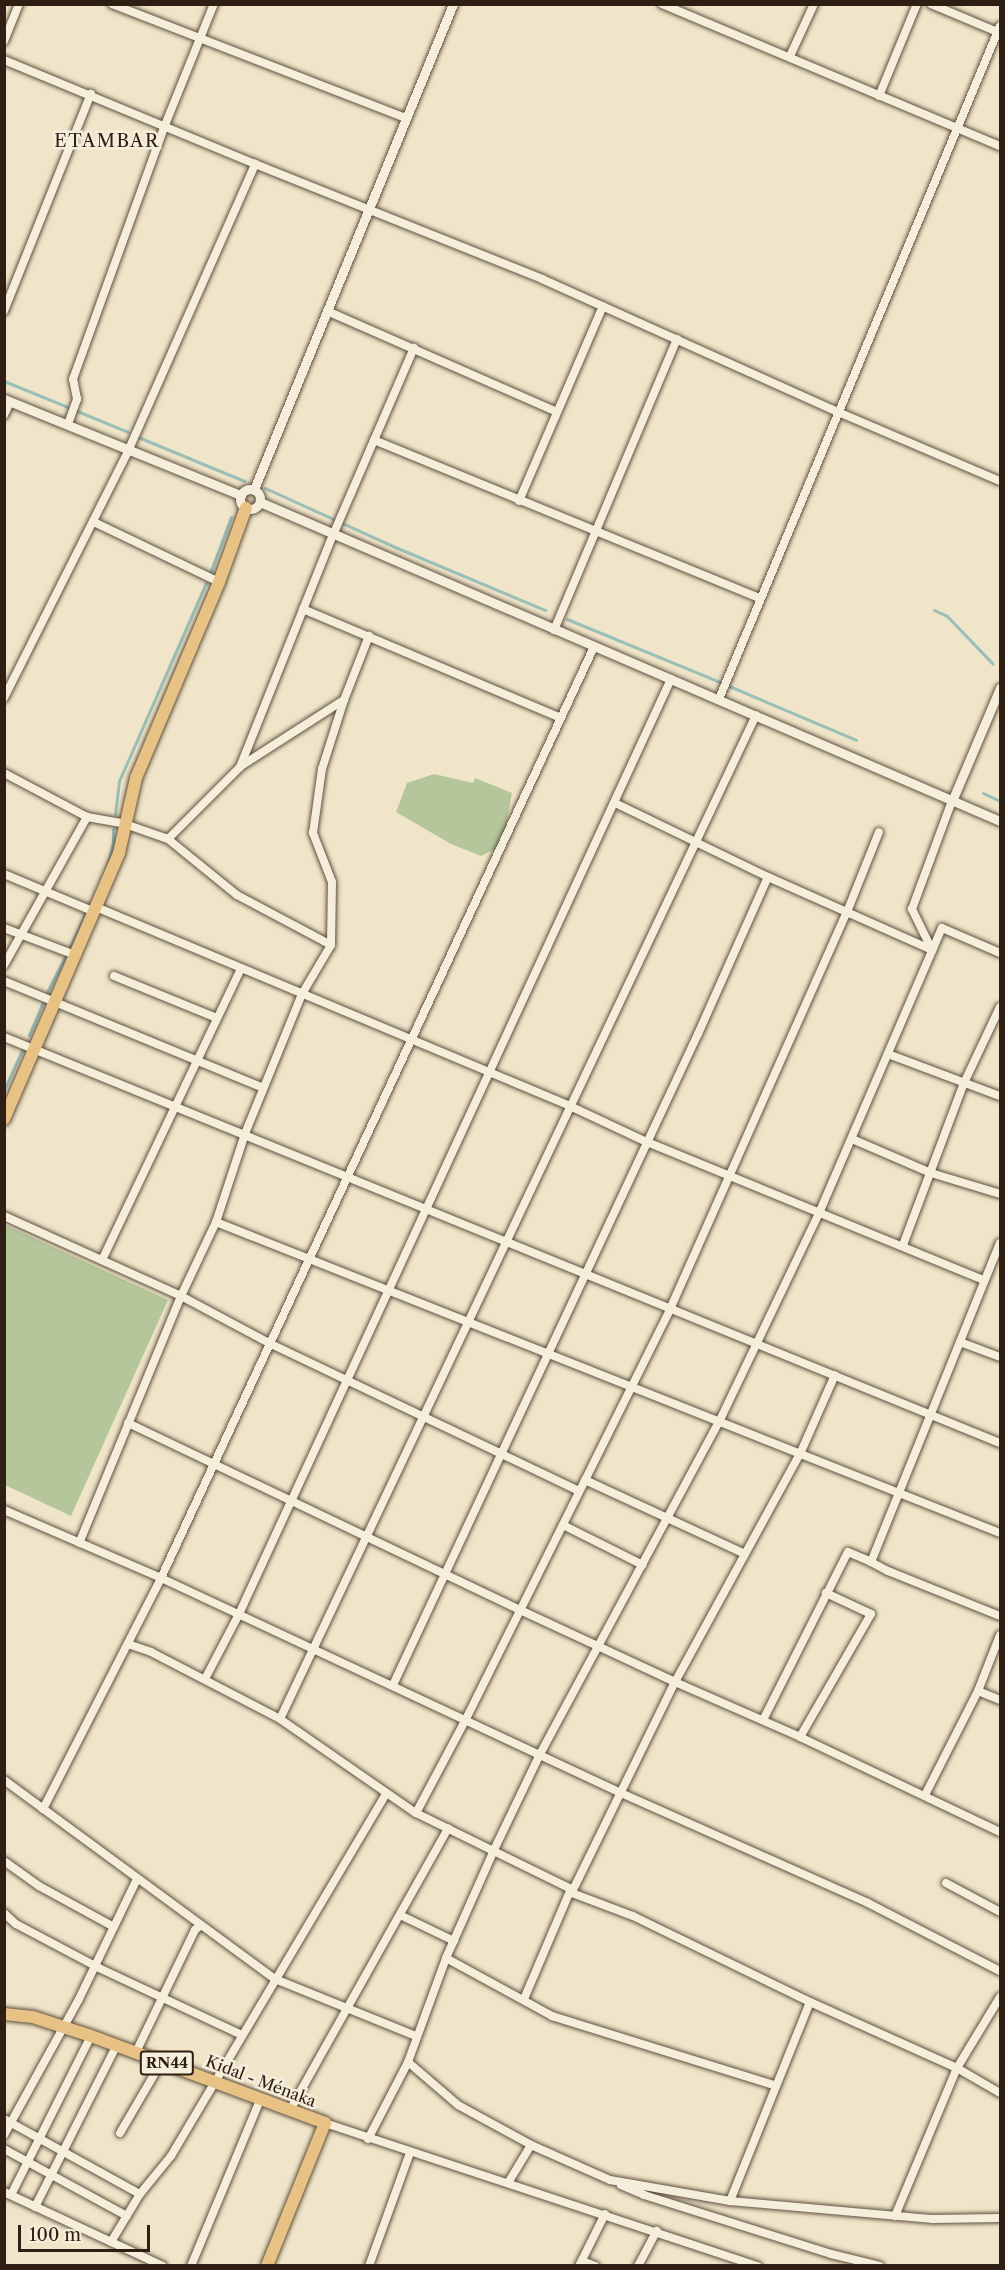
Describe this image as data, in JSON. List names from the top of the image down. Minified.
{"streets":{"main road":["RN44","Kidal - Ménaka"]},"districts":["ETAMBAR"],"scale_bar":"100 m"}
